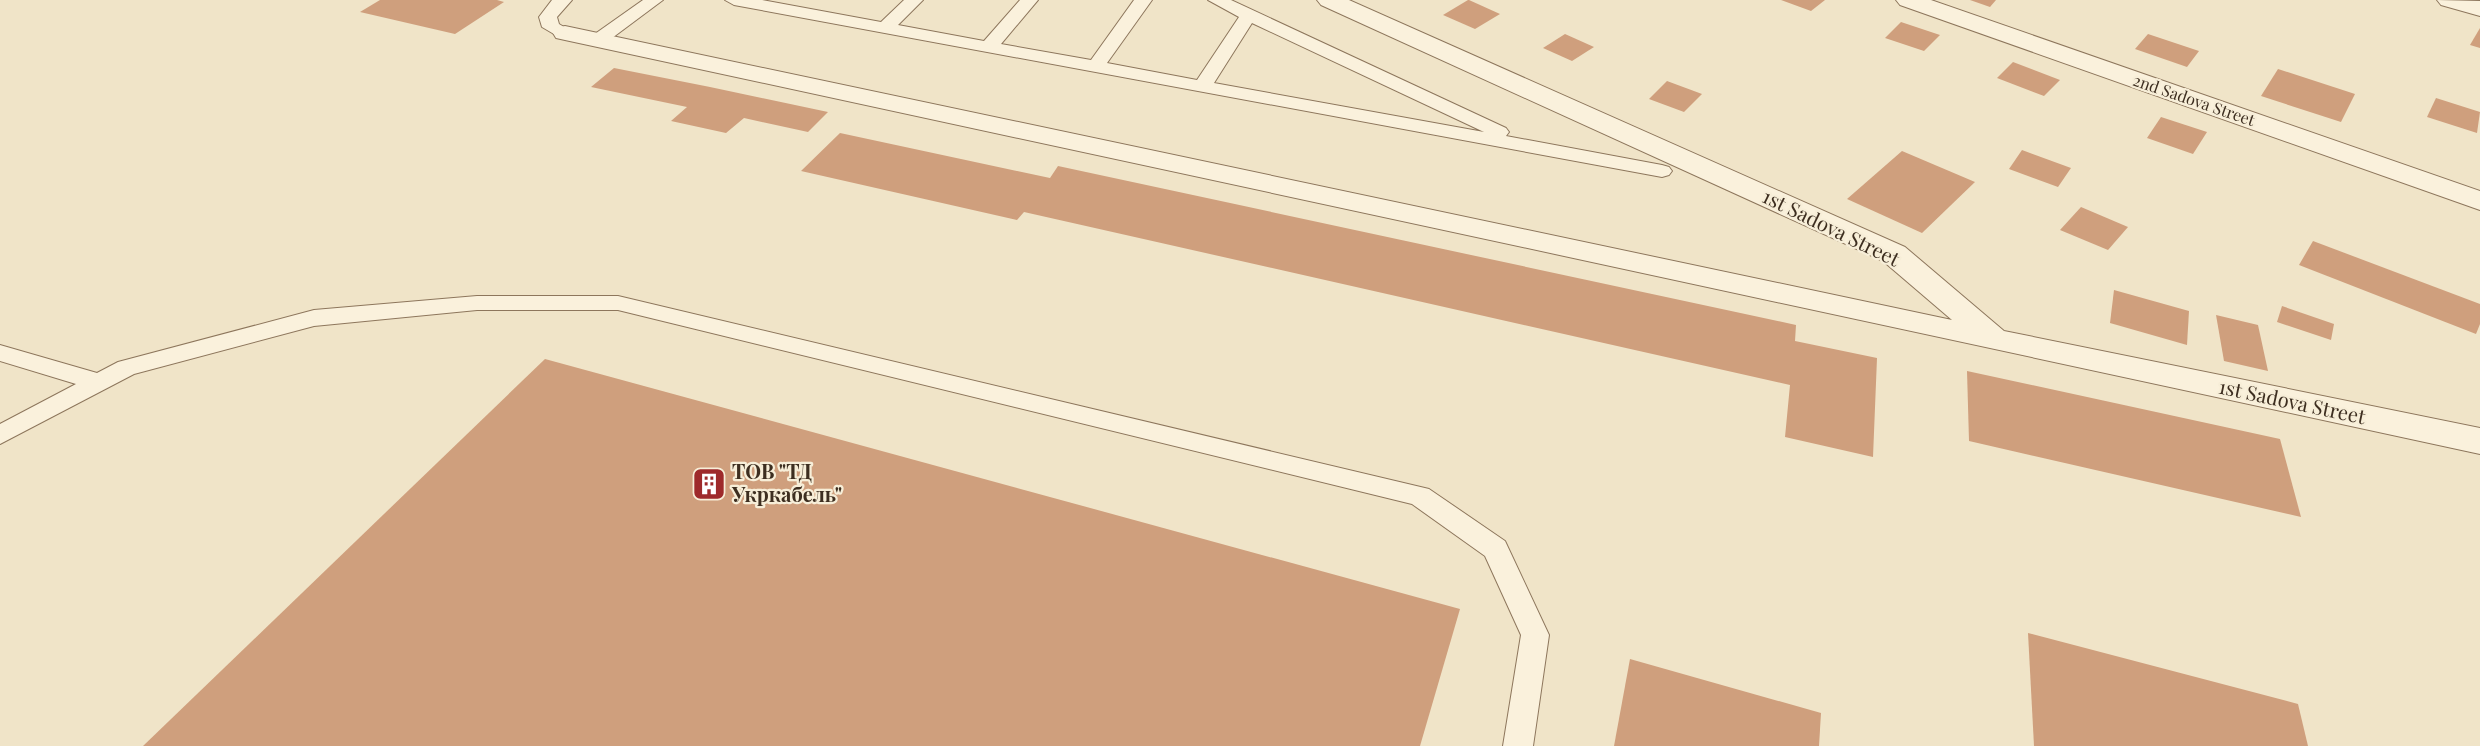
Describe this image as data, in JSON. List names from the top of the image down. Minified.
{"streets":{"street":["2nd Sadova Street","1st Sadova Street"]},"places":{"building":["ТОВ \"ТД Укркабель\""]}}
